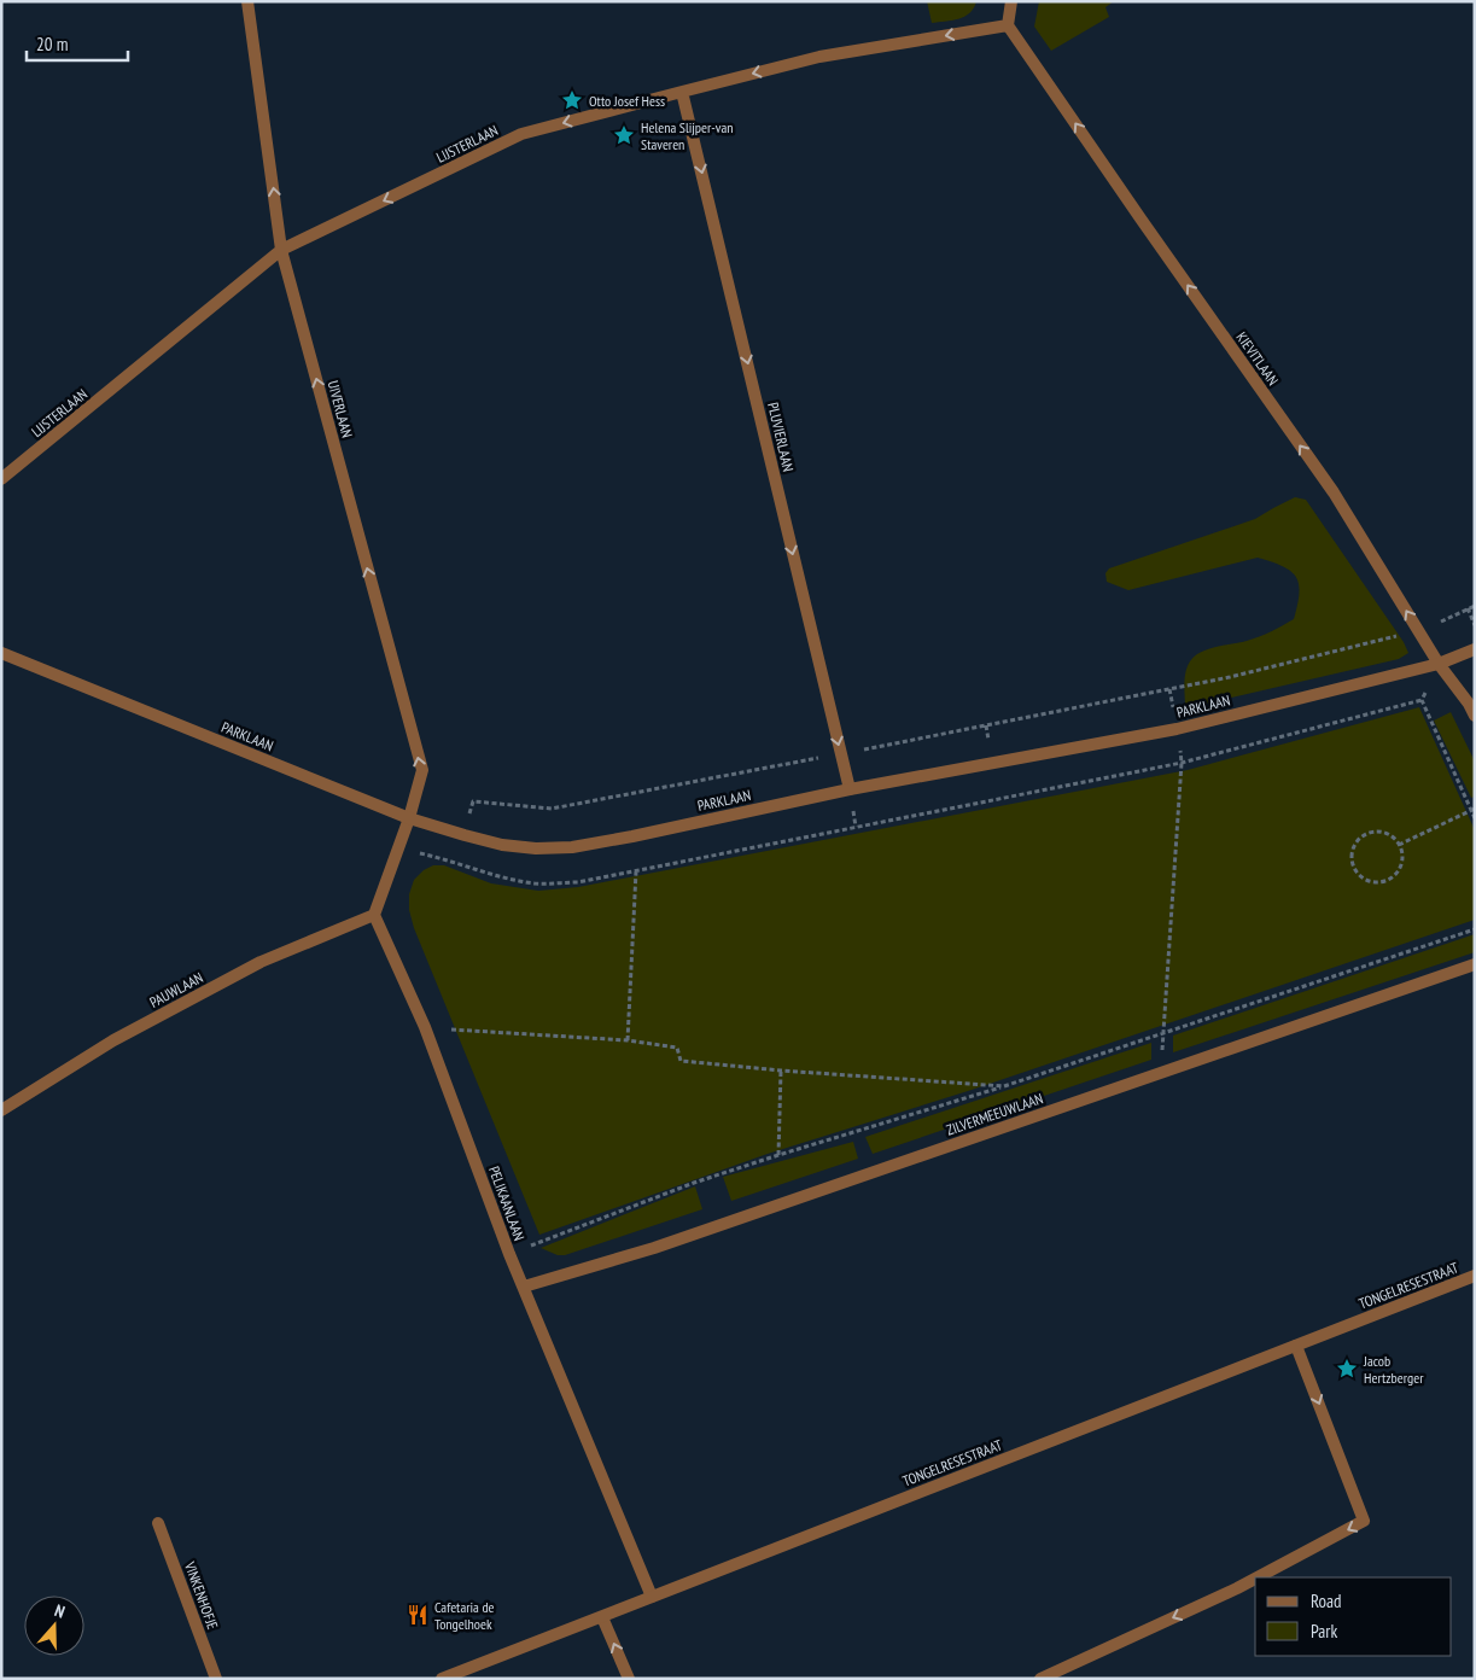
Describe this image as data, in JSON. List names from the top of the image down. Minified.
{"streets":{"street":["LIJSTERLAAN","KIEVITLAAN","UIVERLAAN","PLUVIERLAAN","PARKLAAN","PAUWLAAN","ZILVERMEEUWLAAN","PELIKAANLAAN","TONGELRESESTRAAT","VINKENHOFJE"]},"crossings":[["LIJSTERLAAN","KIEVITLAAN"],["LIJSTERLAAN","UIVERLAAN"],["LIJSTERLAAN","PLUVIERLAAN"],["KIEVITLAAN","PARKLAAN"],["UIVERLAAN","PARKLAAN"],["PLUVIERLAAN","PARKLAAN"],["PAUWLAAN","PELIKAANLAAN"],["ZILVERMEEUWLAAN","PELIKAANLAAN"],["PELIKAANLAAN","TONGELRESESTRAAT"]],"one_way":["LIJSTERLAAN","KIEVITLAAN","UIVERLAAN","PLUVIERLAAN"],"places":{"place":["Otto Josef Hess","Helena Slijper-van Staveren","Jacob Hertzberger"],"restaurant":["Cafetaria de Tongelhoek"]},"legend":["Road","Park"],"scale_bar":"20 m","north":"top"}
